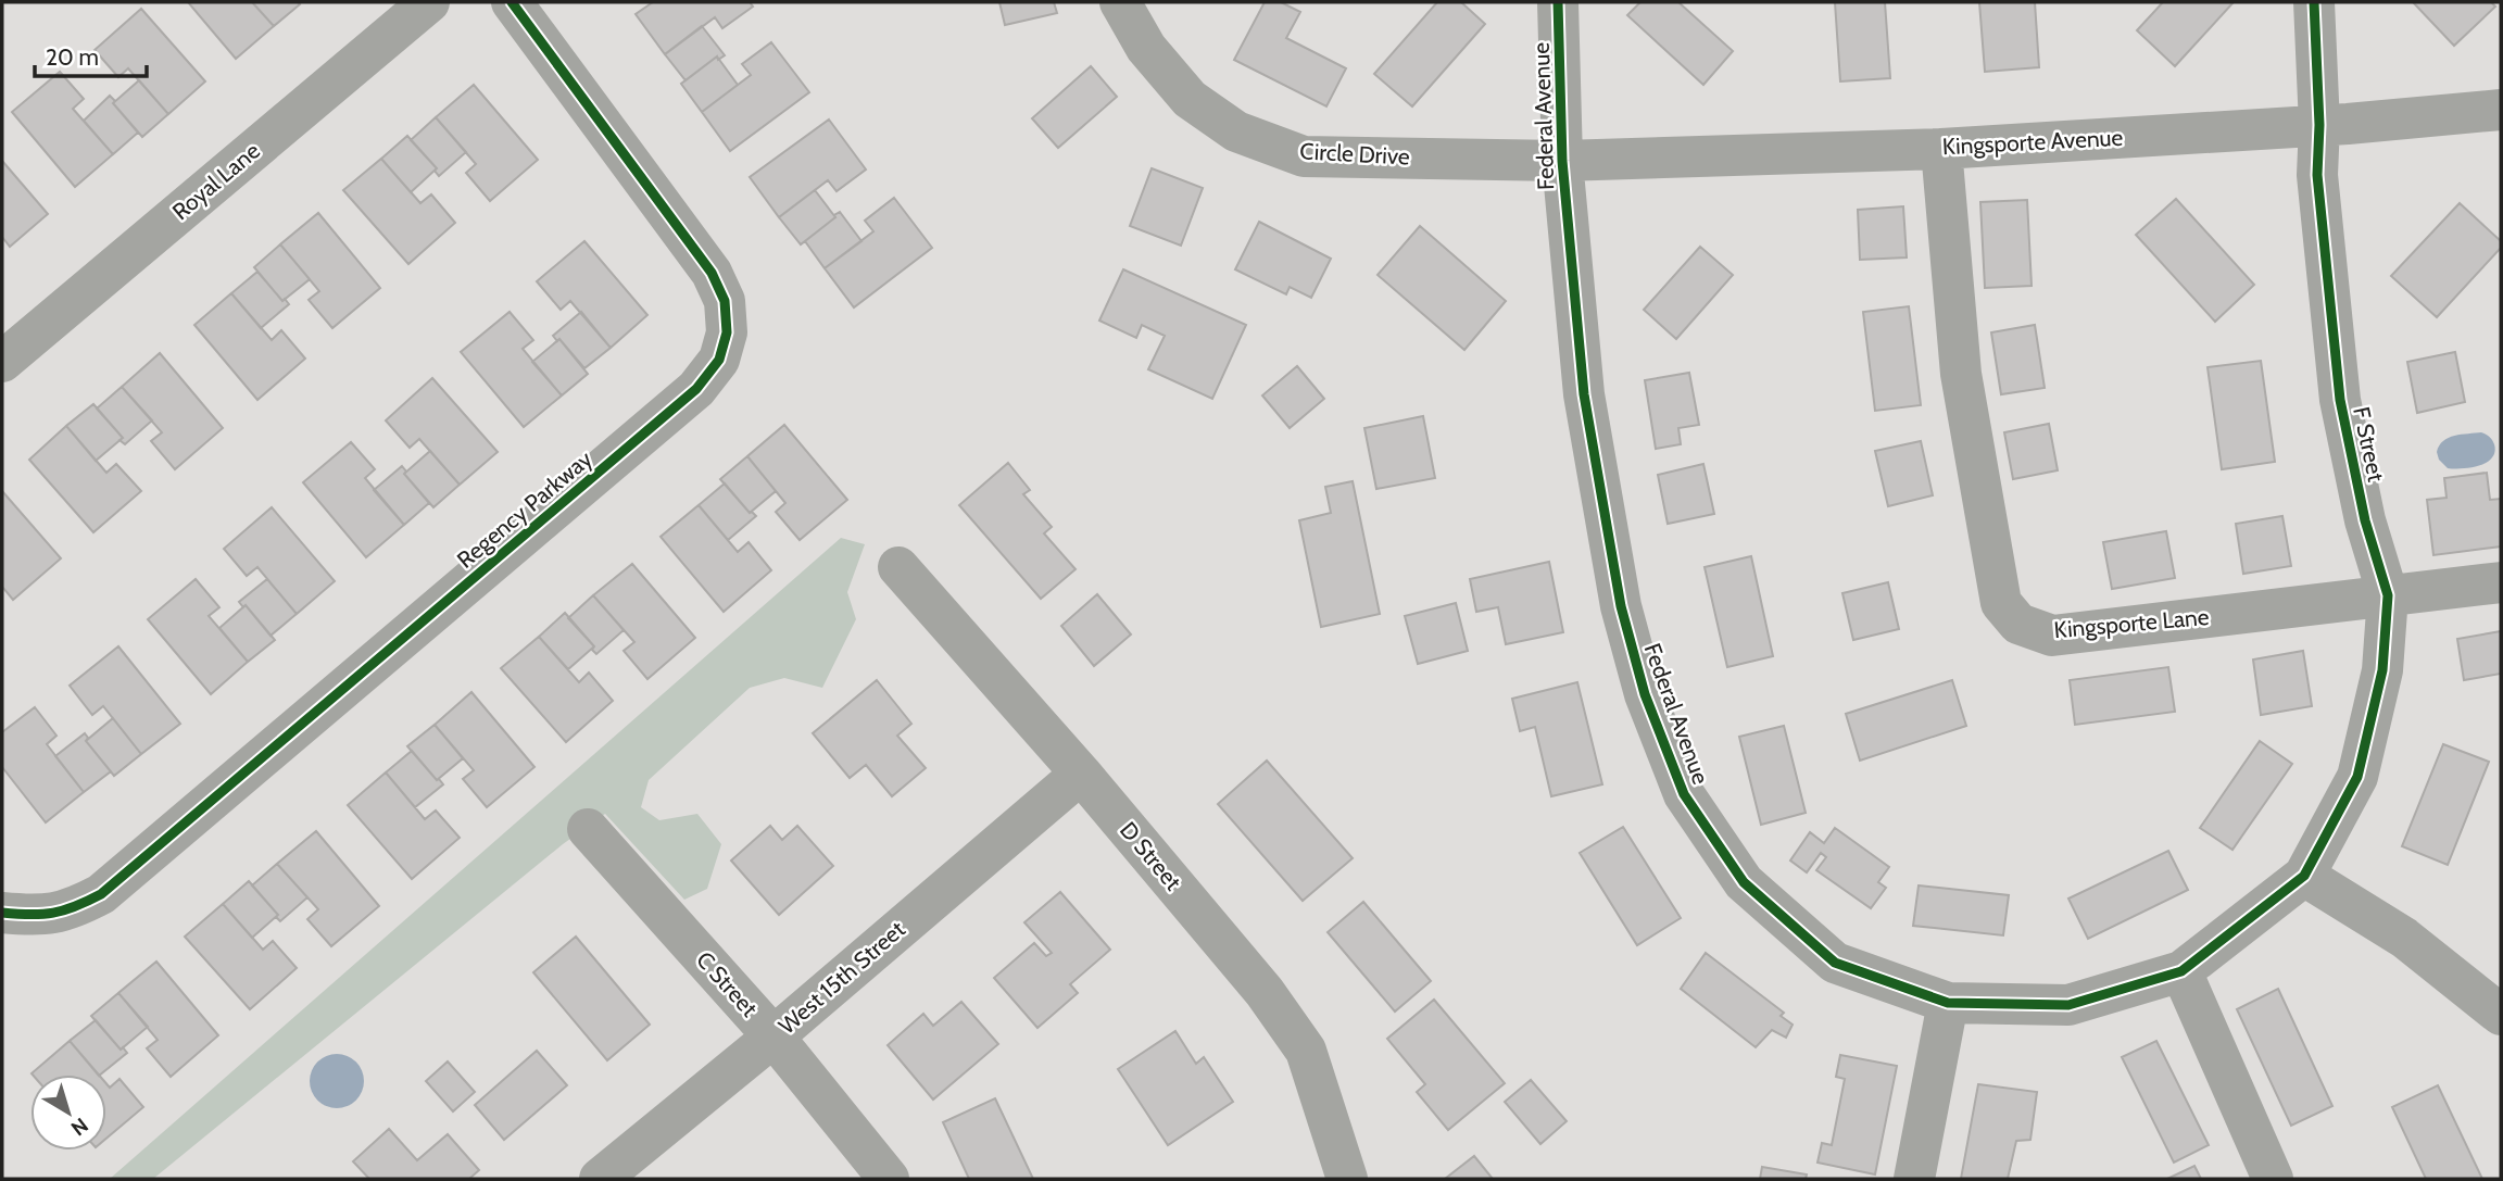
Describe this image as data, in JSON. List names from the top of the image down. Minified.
{"streets":{"street":["Federal Avenue","Kingsporte Avenue","Circle Drive","Royal Lane","F Street","Regency Parkway","Kingsporte Lane","D Street","West 15th Street","C Street"]},"crossings":[["Federal Avenue","Kingsporte Avenue"],["Federal Avenue","Circle Drive"],["Federal Avenue","F Street"],["Kingsporte Avenue","Circle Drive"],["Kingsporte Avenue","F Street"],["Kingsporte Avenue","Kingsporte Lane"],["F Street","Kingsporte Lane"],["D Street","West 15th Street"],["West 15th Street","C Street"]],"scale_bar":"20 m","north":"bottom right"}
